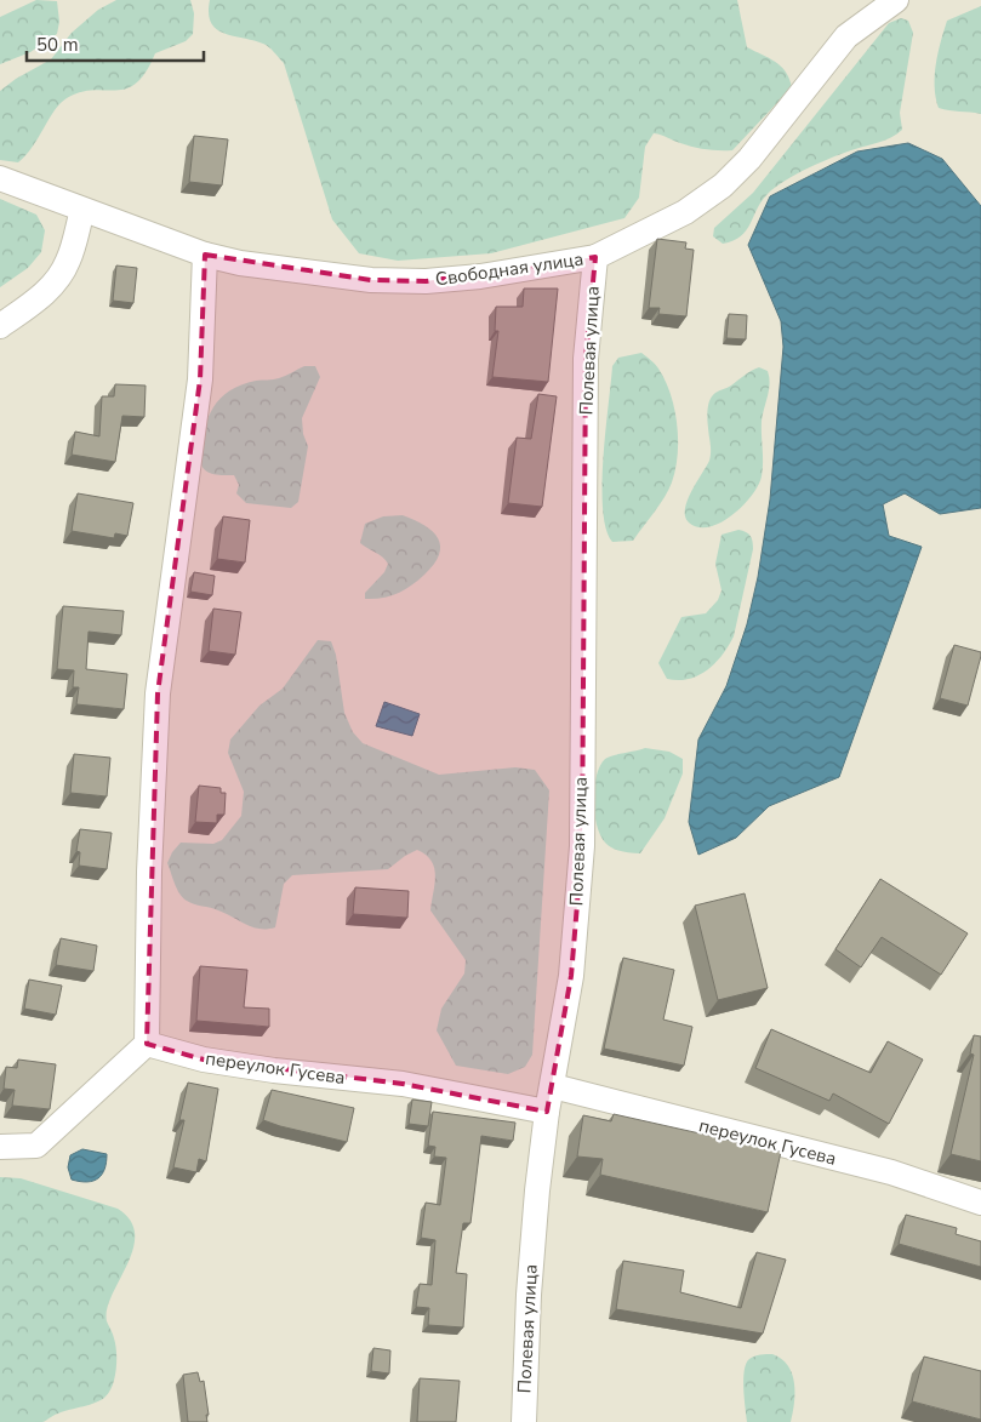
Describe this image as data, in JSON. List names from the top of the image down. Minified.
{"streets":{"street":["Свободная улица","Полевая улица","переулок Гусева"]},"crossings":[["Свободная улица","Полевая улица"],["Полевая улица","переулок Гусева"]],"scale_bar":"50 m"}
